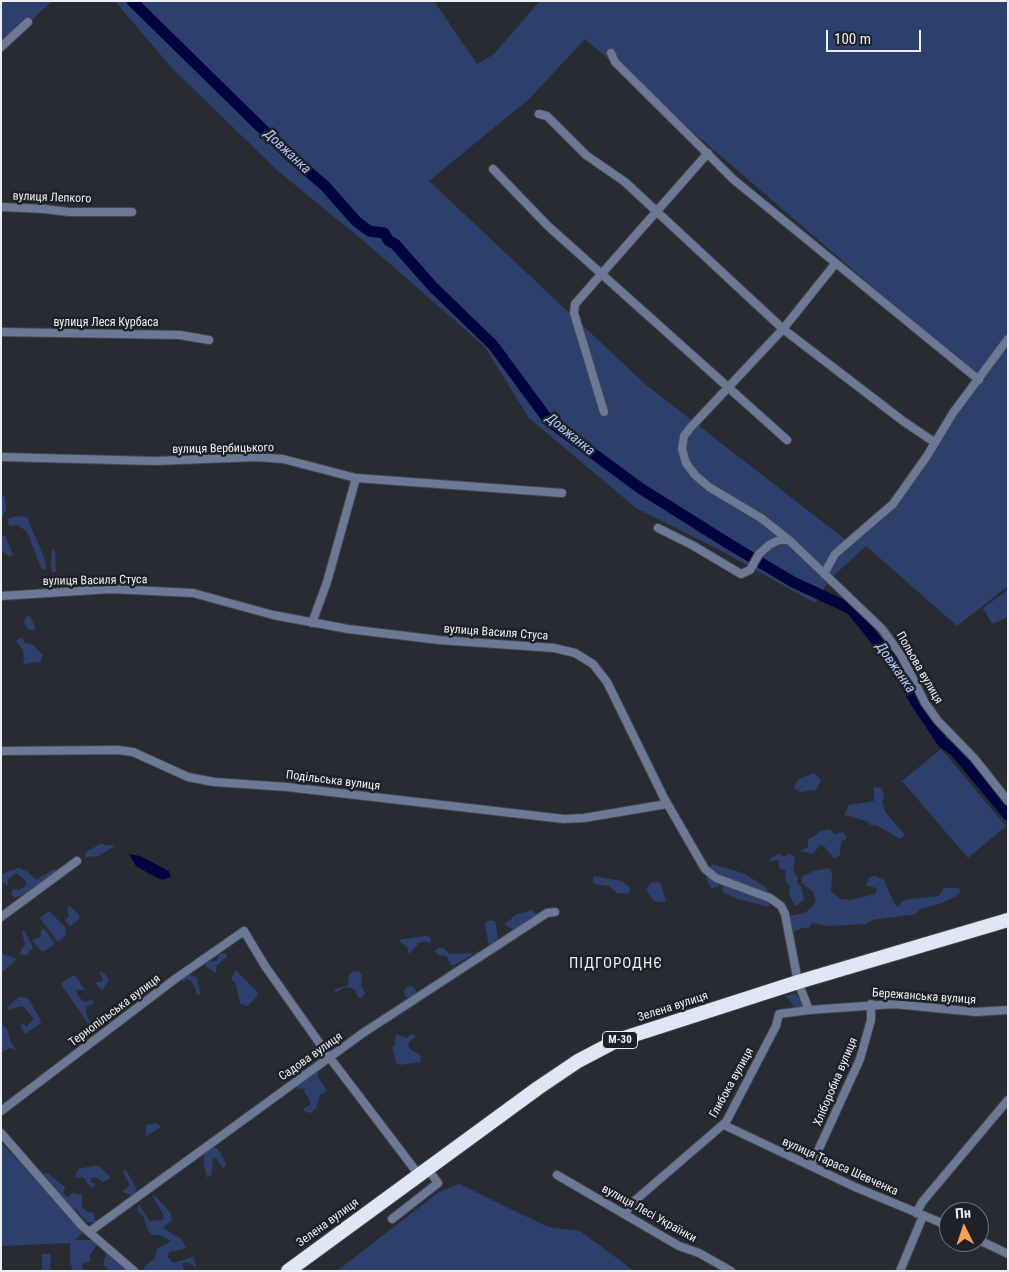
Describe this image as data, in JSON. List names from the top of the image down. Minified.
{"streets":{"highway":["Зелена вулиця","М-30"],"street":["вулиця Лепкого","вулиця Леся Курбаса","вулиця Вербицького","вулиця Василя Стуса","Польова вулиця","Подільська вулиця","Бережанська вулиця","Тернопільська вулиця","Садова вулиця","Хліборобна вулиця","Глибока вулиця","вулиця Тараса Шевченка","вулиця Лесі Українки"]},"crossings":[["вулиця Василя Стуса","Подільська вулиця"],["вулиця Василя Стуса","Зелена вулиця"],["Бережанська вулиця","Хліборобна вулиця"],["Бережанська вулиця","Глибока вулиця"],["Тернопільська вулиця","Садова вулиця"],["Хліборобна вулиця","вулиця Тараса Шевченка"],["Глибока вулиця","вулиця Тараса Шевченка"],["Глибока вулиця","вулиця Лесі Українки"]],"districts":["ПІДГОРОДНЄ"],"water":["Довжанка"],"scale_bar":"100 m","north":"top"}
